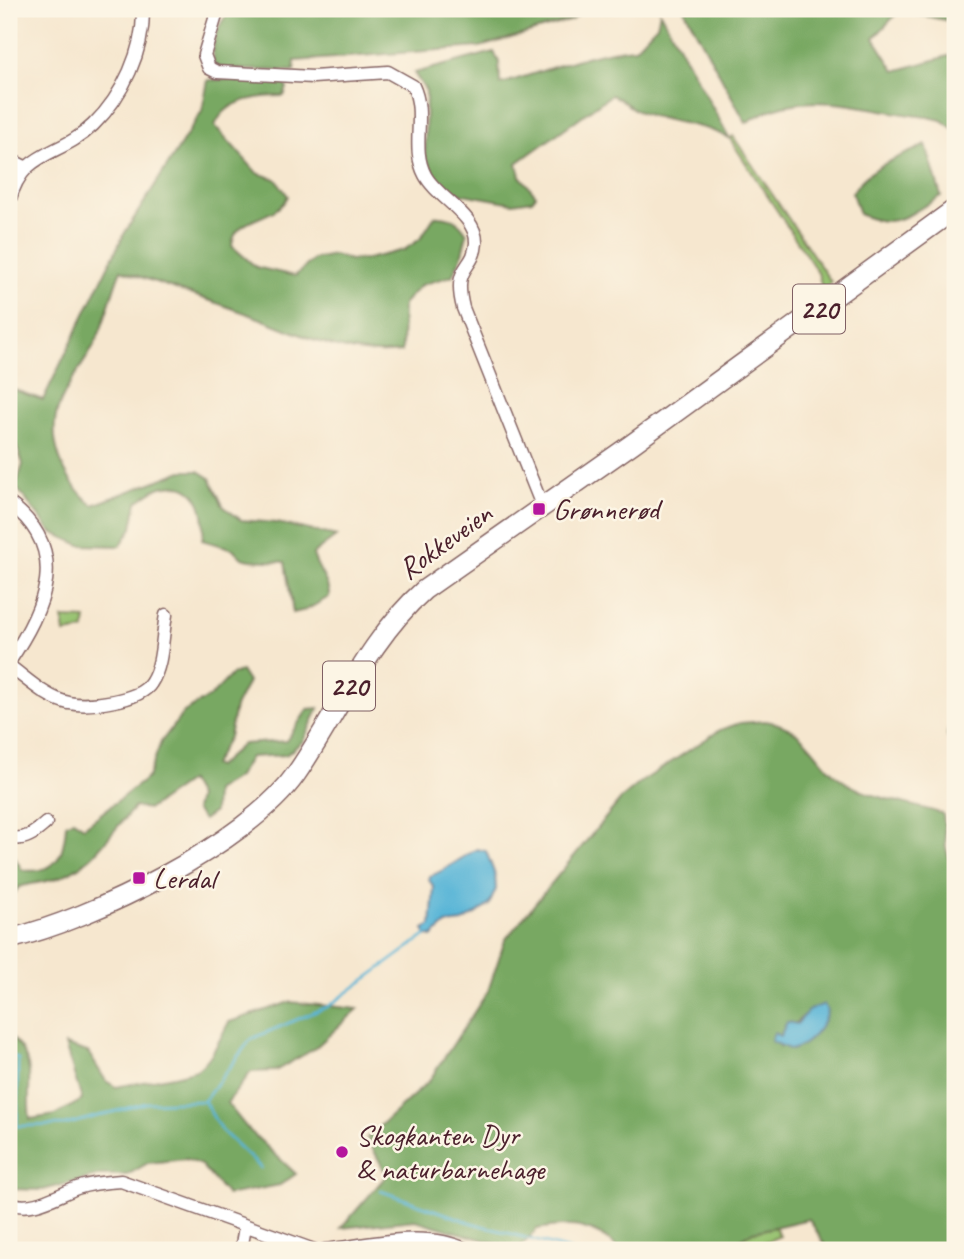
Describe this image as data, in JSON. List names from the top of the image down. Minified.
{"streets":{"main road":["220","Rokkeveien"]},"places":{"transit":["Grønnerød","Lerdal"],"other":["Skogkanten Dyr & naturbarnehage"]}}
